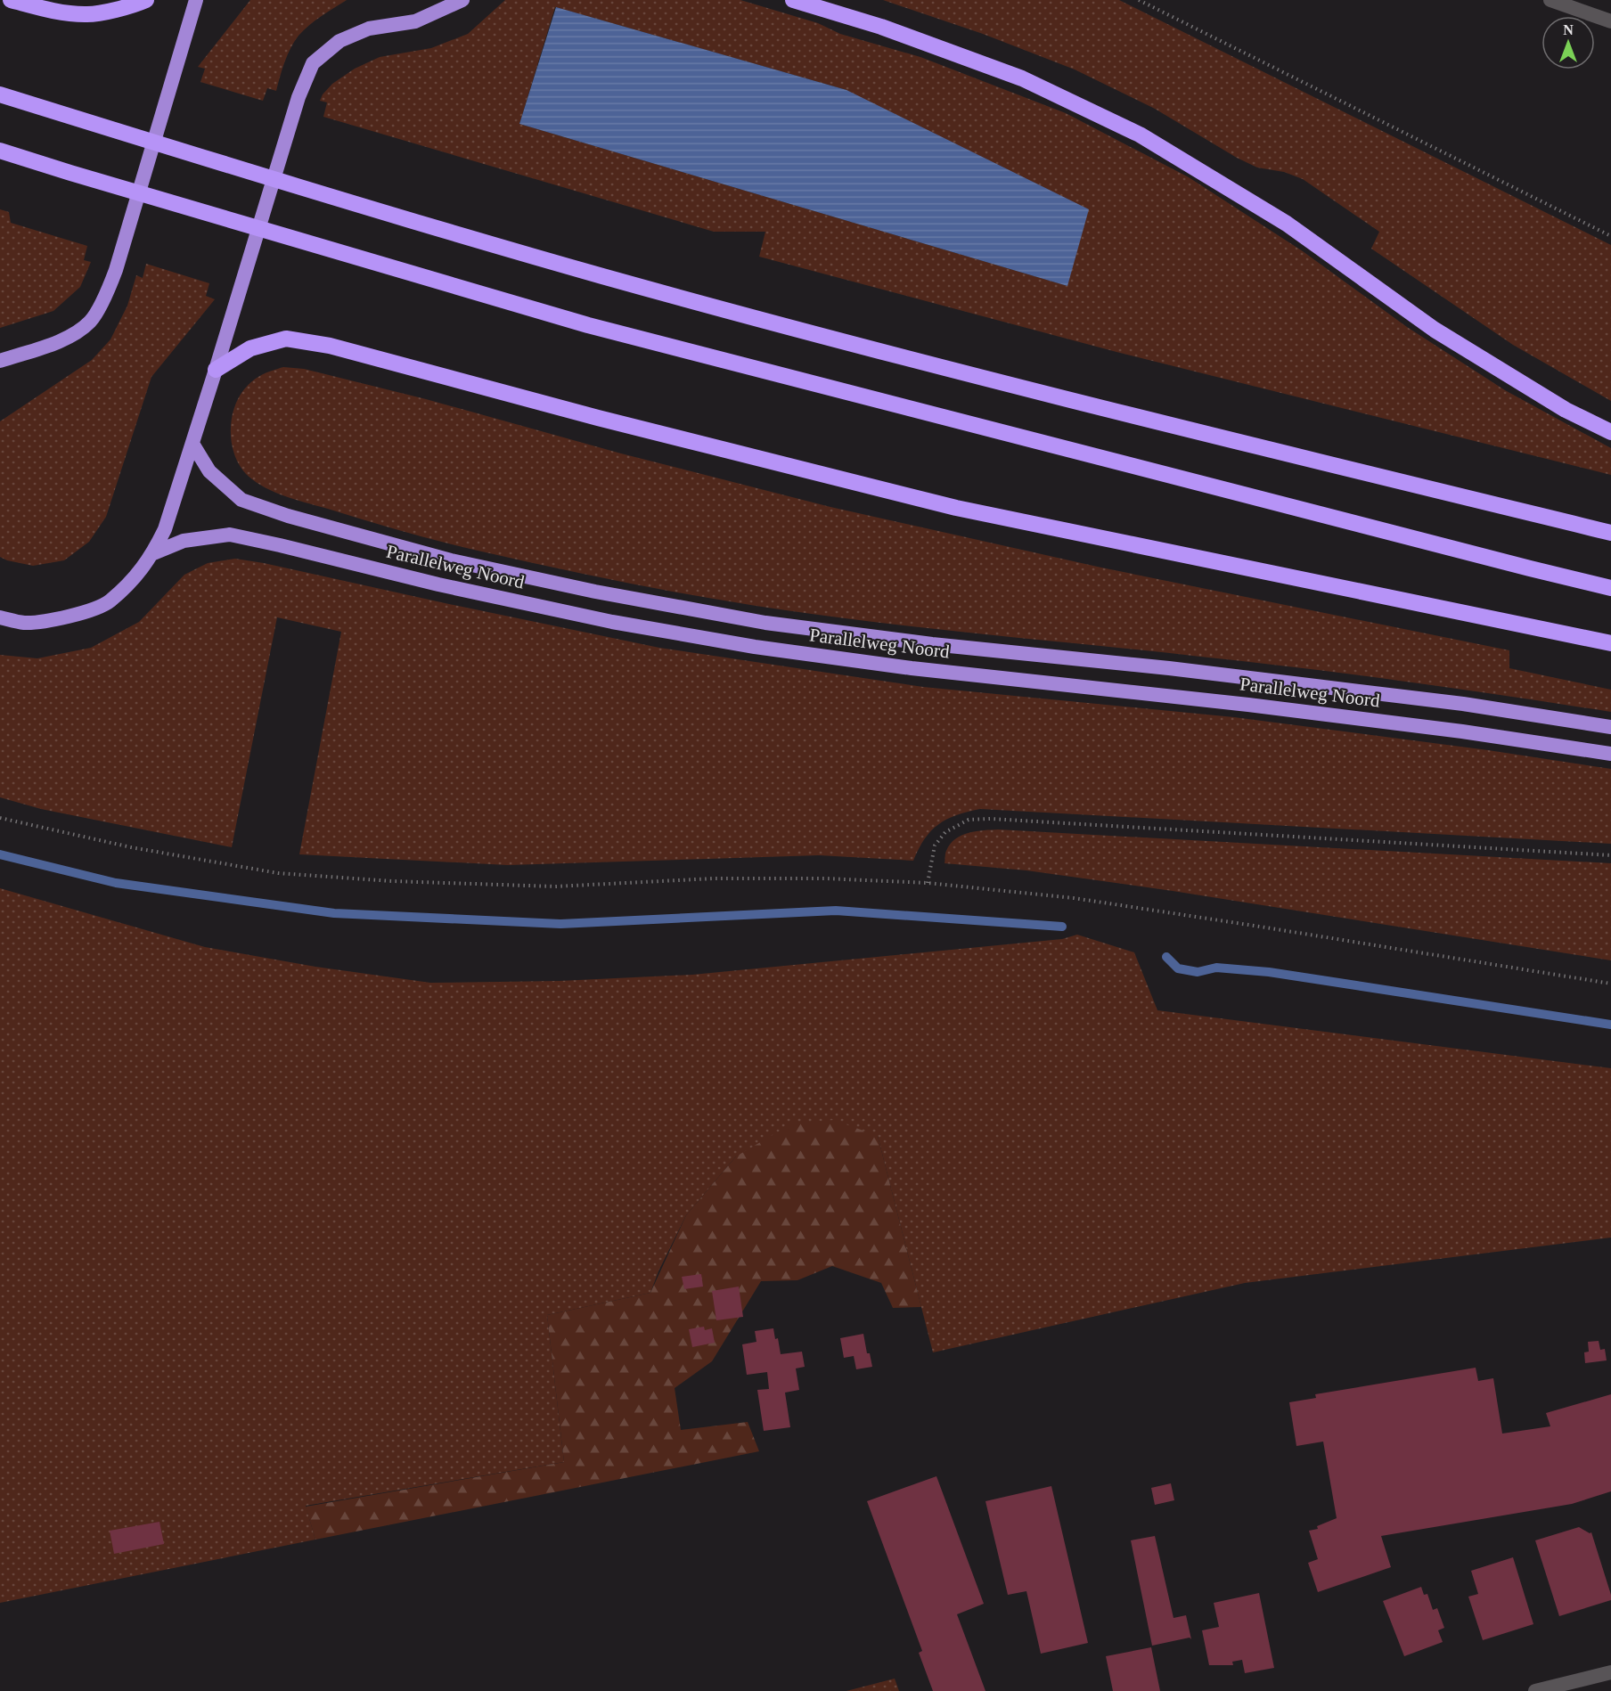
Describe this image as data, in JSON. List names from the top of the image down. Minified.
{"streets":{"highway":["Parallelweg Noord"]},"north":"top"}
